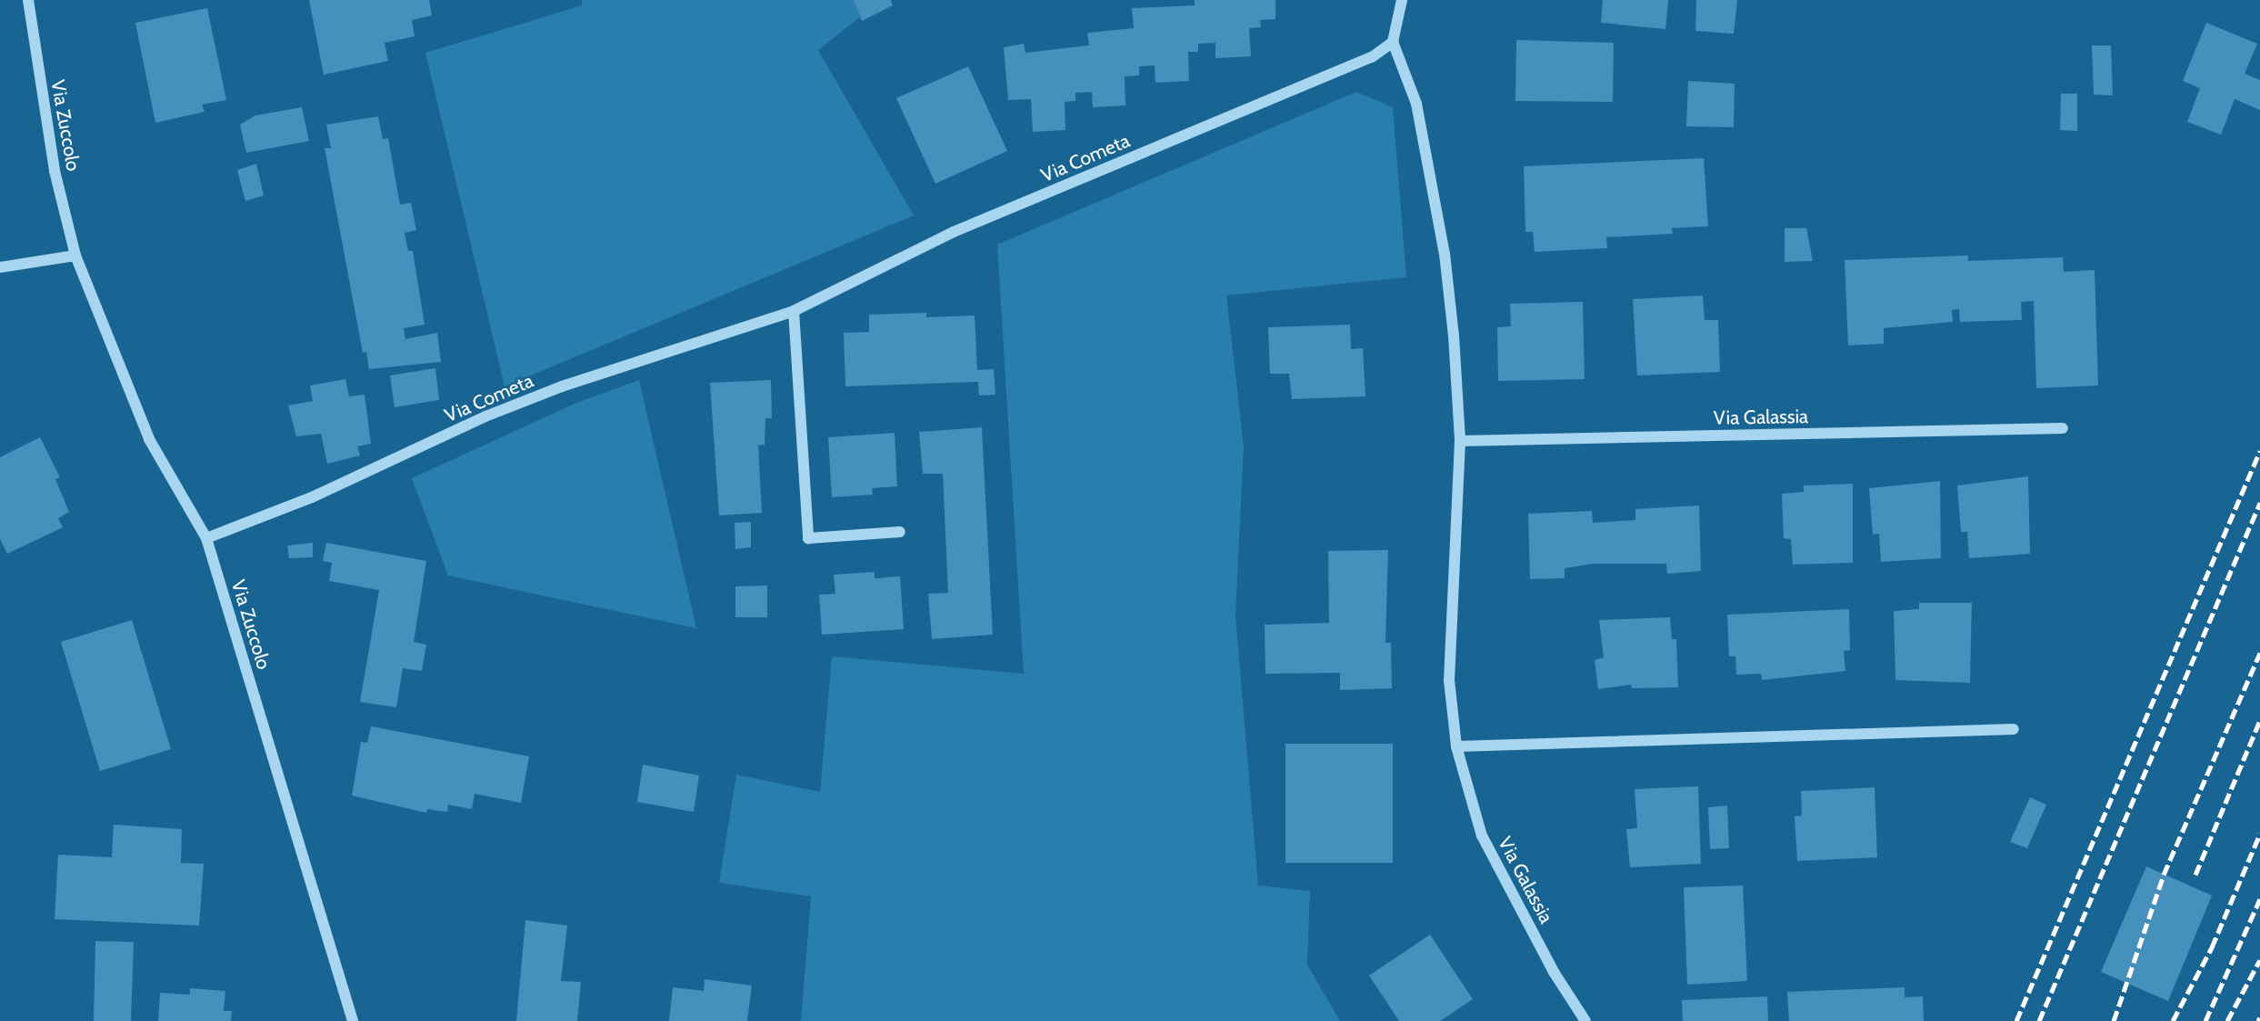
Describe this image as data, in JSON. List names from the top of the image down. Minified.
{"streets":{"street":["Via Zuccolo","Via Cometa","Via Galassia"]},"crossings":[["Via Zuccolo","Via Cometa"],["Via Cometa","Via Galassia"]]}
